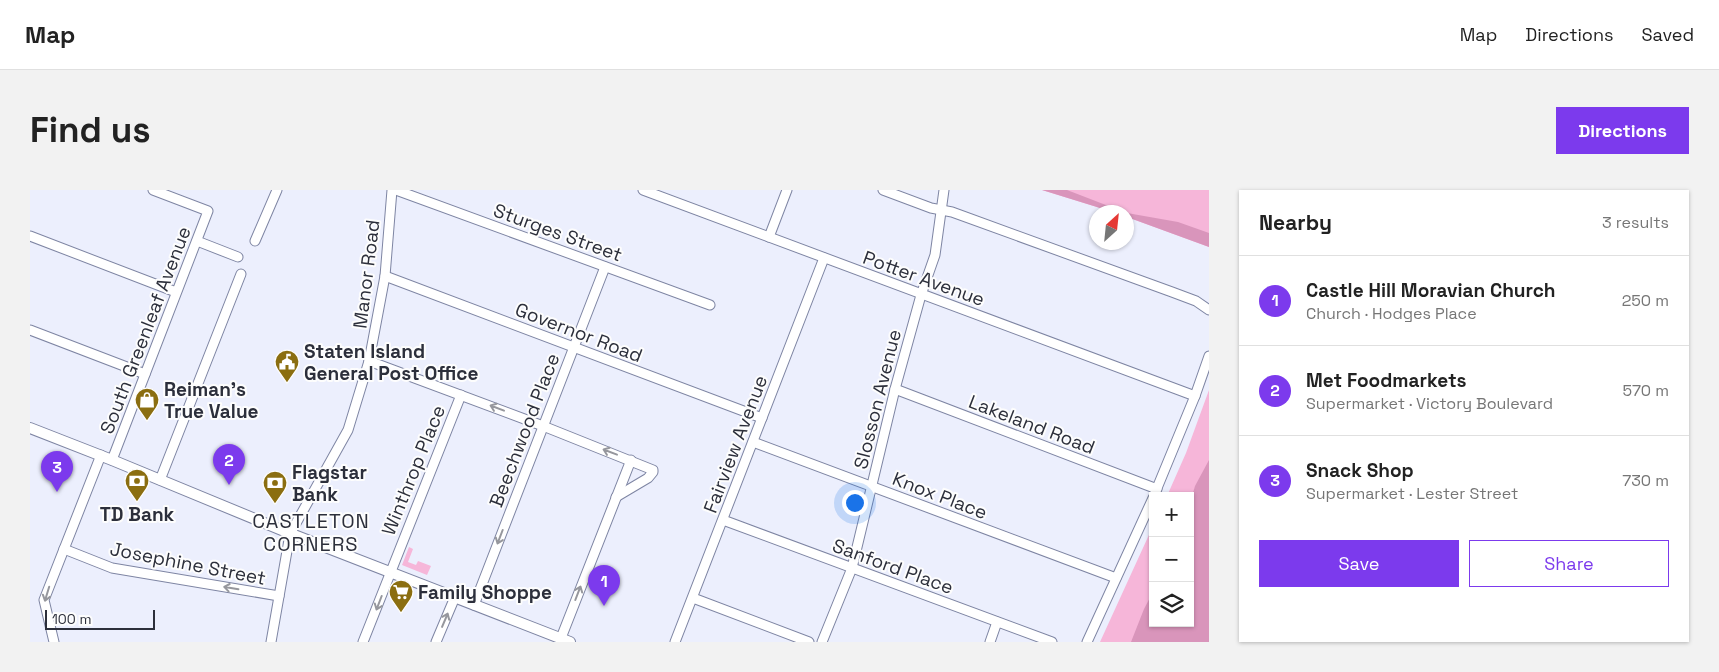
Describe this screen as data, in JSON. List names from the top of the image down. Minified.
{"streets":{"street":["Sturges Street","Manor Road","Potter Avenue","South Greenleaf Avenue","Governor Road","Slosson Avenue","Lakeland Road","Beechwood Place","Fairview Avenue","Winthrop Place","Knox Place","Josephine Street","Sanford Place"]},"crossings":[["Sturges Street","Manor Road"],["Sturges Street","Beechwood Place"],["Manor Road","Governor Road"],["Manor Road","Josephine Street"],["Potter Avenue","Slosson Avenue"],["Potter Avenue","Fairview Avenue"],["Governor Road","Beechwood Place"],["Governor Road","Fairview Avenue"],["Slosson Avenue","Lakeland Road"],["Slosson Avenue","Knox Place"],["Slosson Avenue","Sanford Place"],["Fairview Avenue","Knox Place"],["Fairview Avenue","Sanford Place"]],"one_way":["Beechwood Place","Josephine Street"],"districts":["CASTLETON CORNERS"],"places":{"public building":["Staten Island General Post Office"],"shop":["Reiman's True Value"],"bank":["TD Bank","Flagstar Bank"],"supermarket":["Family Shoppe"]},"scale_bar":"100 m","north":"top right","page":{"header":"Map","nav":["Map","Directions","Saved"],"buttons":["Directions",["Save","Share"]],"title":"Find us","heading":["Nearby","3 results"],"list":[{"mark":"1","name":"Castle Hill Moravian Church","note":"Church · Hodges Place","value":"250 m"},{"mark":"2","name":"Met Foodmarkets","note":"Supermarket · Victory Boulevard","value":"570 m"},{"mark":"3","name":"Snack Shop","note":"Supermarket · Lester Street","value":"730 m"}],"pins":["2","3","1"],"map_buttons":["+","−"],"scale":"100 m"}}
